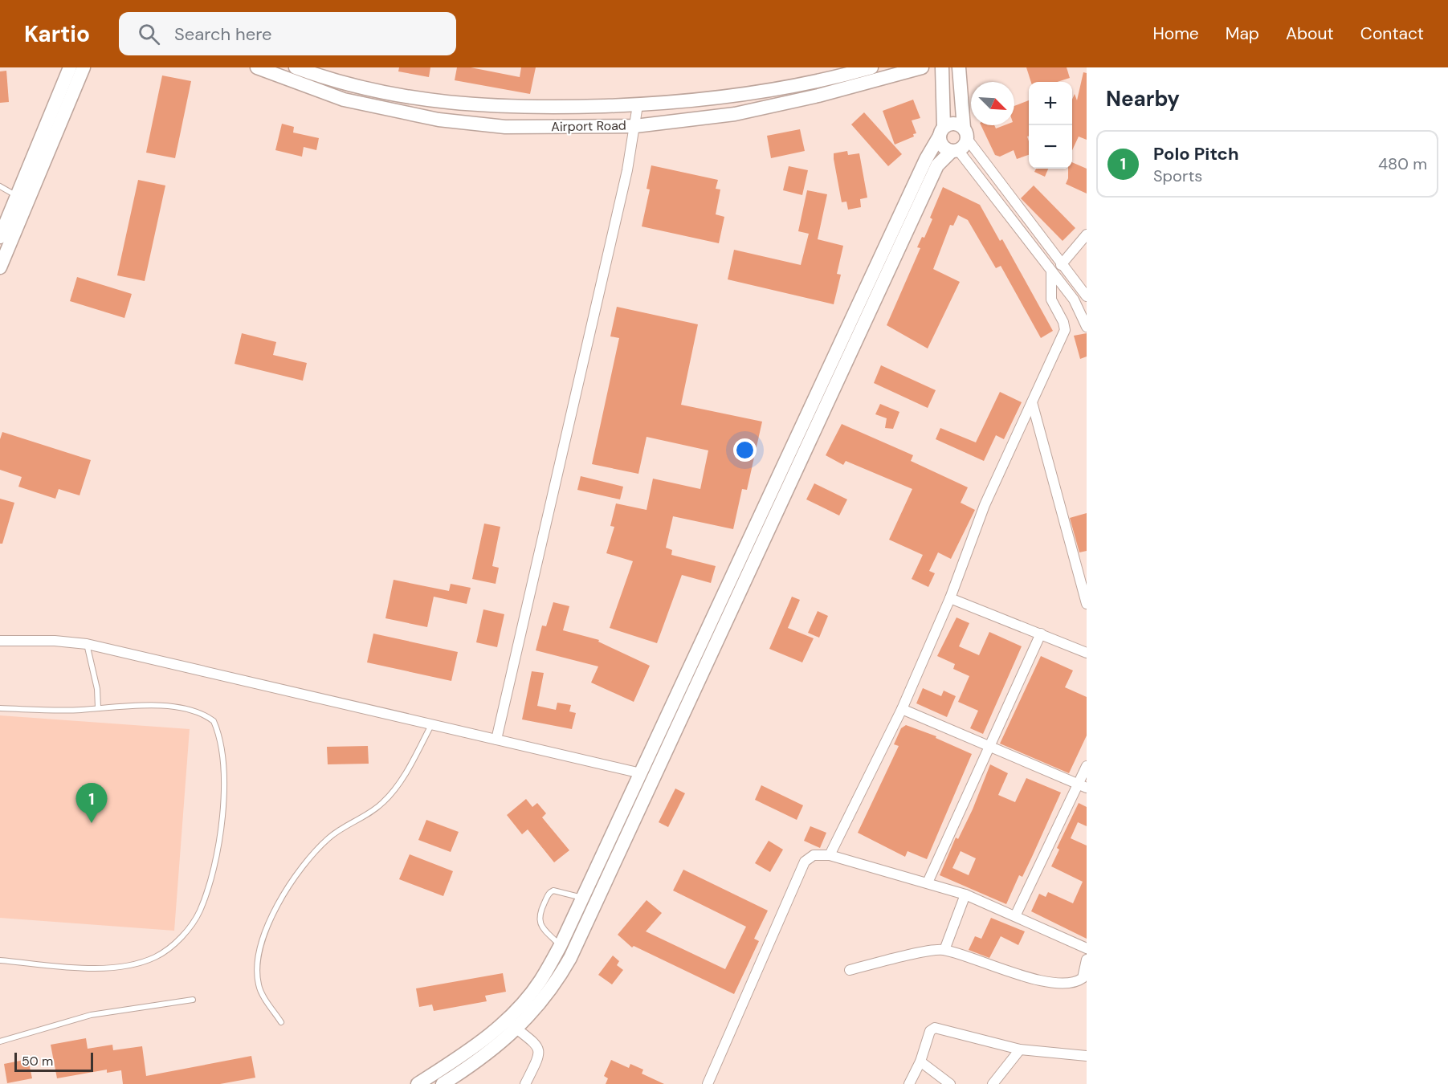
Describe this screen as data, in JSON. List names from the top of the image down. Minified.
{"streets":{"main road":["Airport Road"]},"scale_bar":"50 m","north":"bottom right","page":{"header":"Kartio","search":"Search here","nav":["Home","Map","About","Contact"],"heading":"Nearby","map_buttons":["+","−"],"list":[{"mark":"1","name":"Polo Pitch","note":"Sports","value":"480 m"}],"pins":"1","scale":"50 m"}}
